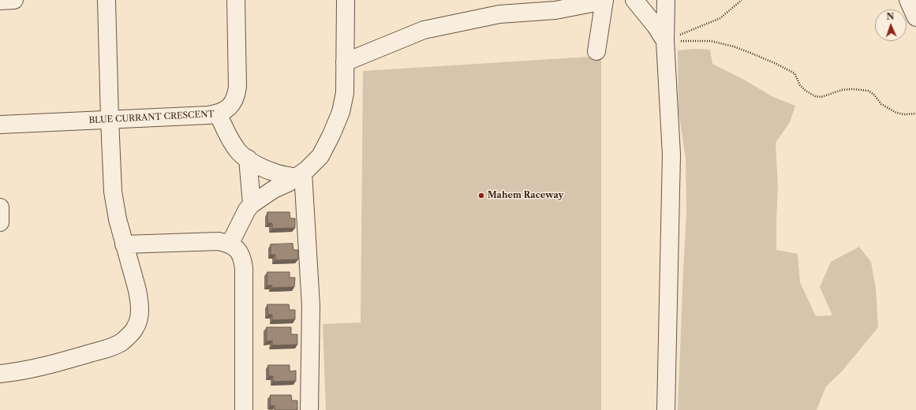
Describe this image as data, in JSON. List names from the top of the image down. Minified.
{"streets":{"street":["BLUE CURRANT CRESCENT"]},"places":["Mahem Raceway"],"north":"top"}
